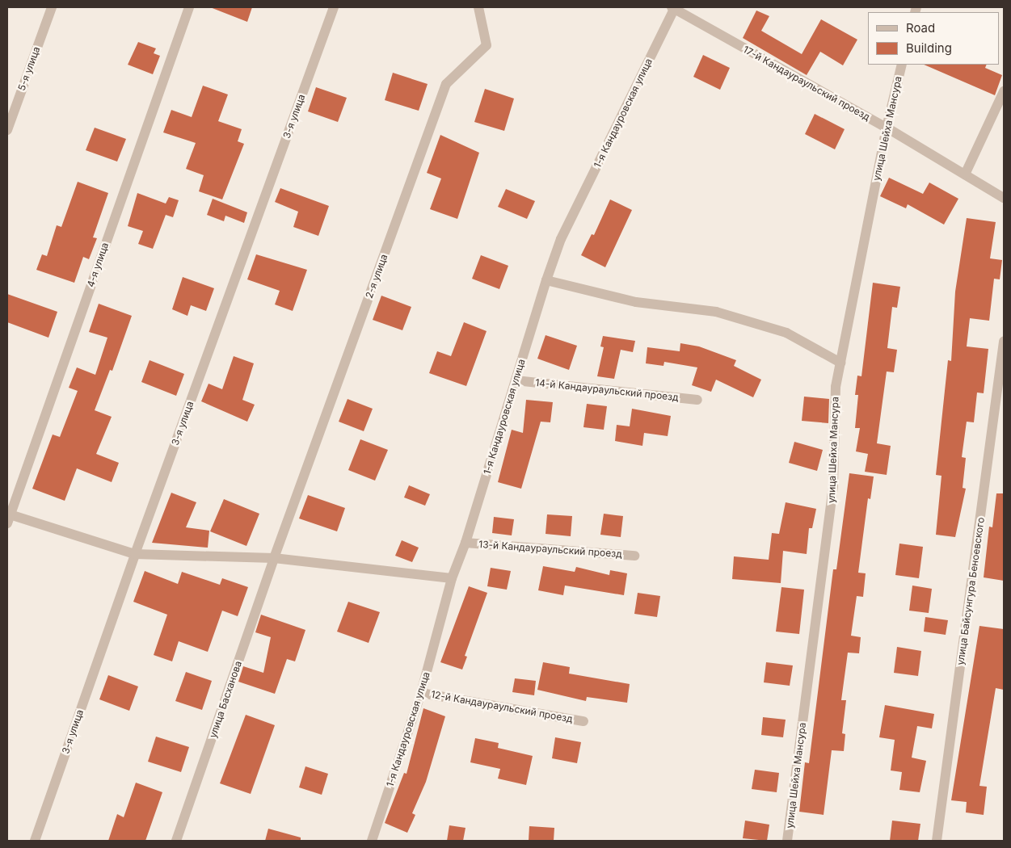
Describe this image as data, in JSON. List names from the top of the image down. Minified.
{"streets":{"street":["5-я улица","17-й Кандаураульский проезд","1-я Кандауровская улица","3-я улица","улица Шейха Мансура","4-я улица","2-я улица","14-й Кандаураульский проезд","13-й Кандаураульский проезд","улица Байсунгура Беноевского","улица Басханова","12-й Кандаураульский проезд"]},"crossings":[["17-й Кандаураульский проезд","1-я Кандауровская улица"],["17-й Кандаураульский проезд","улица Шейха Мансура"],["1-я Кандауровская улица","14-й Кандаураульский проезд"],["1-я Кандауровская улица","13-й Кандаураульский проезд"],["1-я Кандауровская улица","12-й Кандаураульский проезд"],["2-я улица","улица Басханова"]],"legend":["Road","Building"]}
